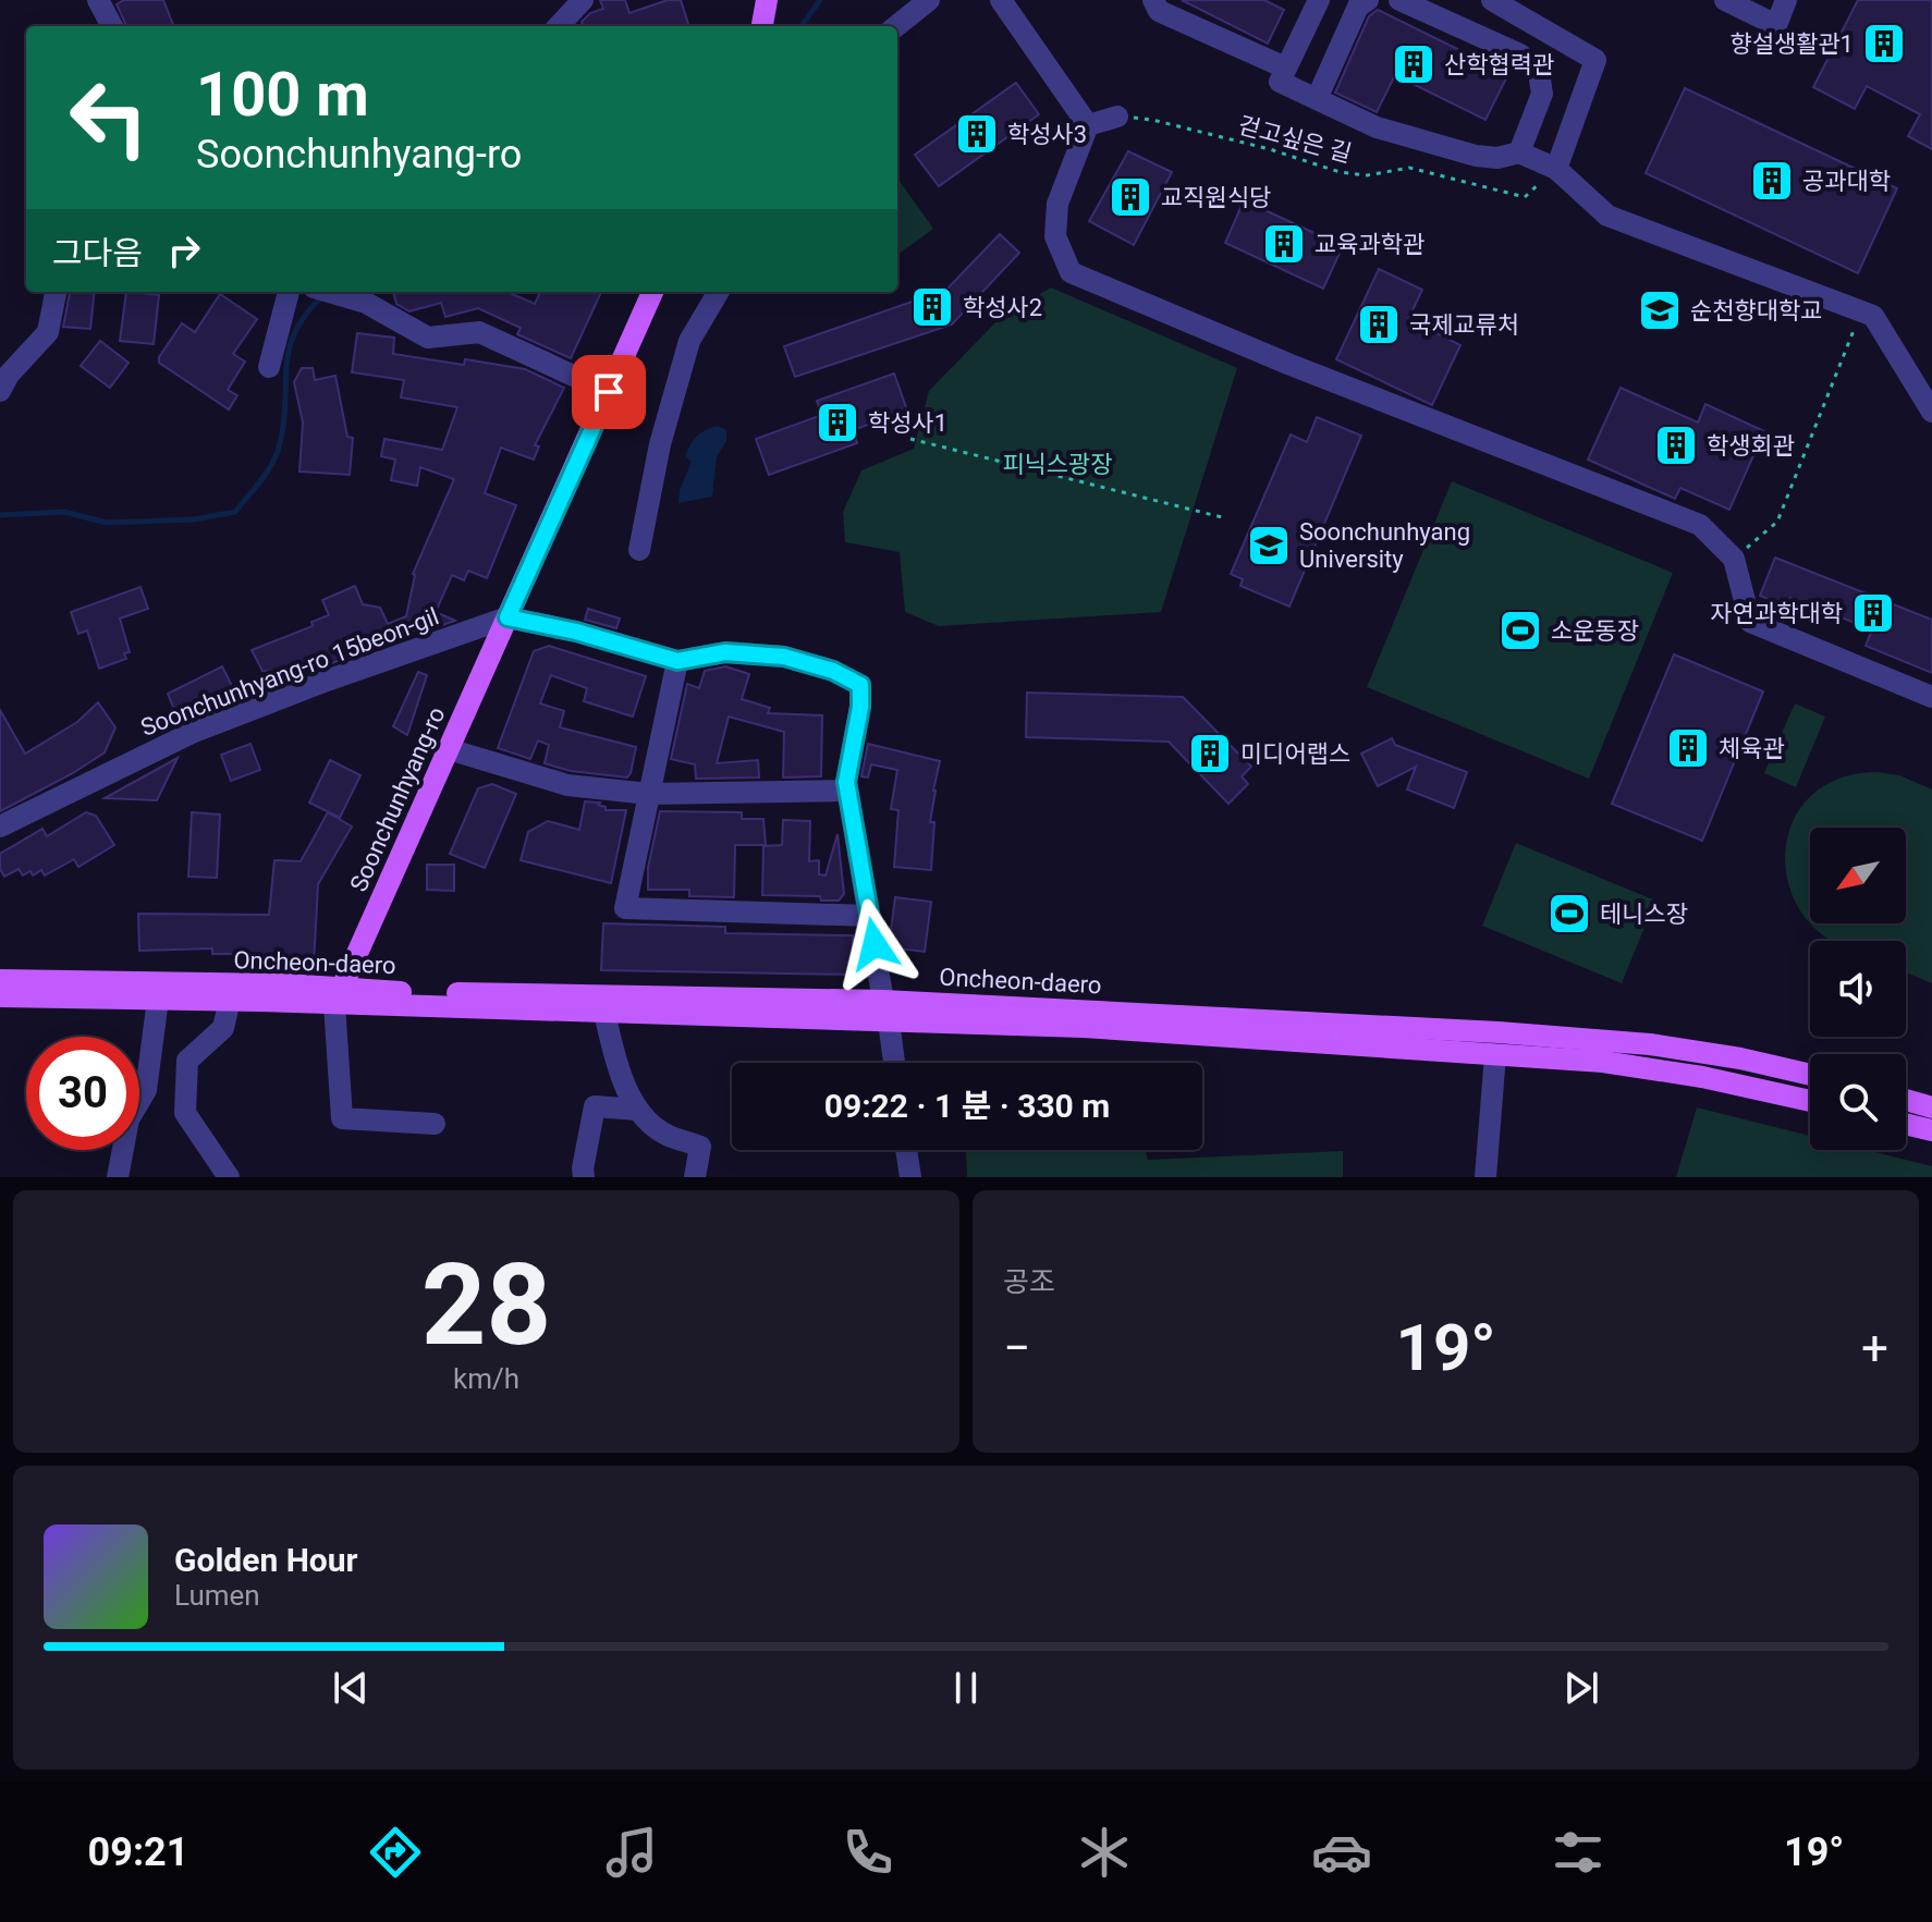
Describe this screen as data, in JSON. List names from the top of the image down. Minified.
{"streets":{"main road":["Soonchunhyang-ro","Oncheon-daero"],"street":["Soonchunhyang-ro 15beon-gil"],"path":["걷고싶은 길"]},"crossings":[["Soonchunhyang-ro 15beon-gil","Soonchunhyang-ro"],["Soonchunhyang-ro","Oncheon-daero"]],"parks":["피닉스광장"],"places":{"building":["향설생활관1","산학협력관","학성사3","공과대학","교직원식당","교육과학관","학성사2","국제교류처","학성사1","학생회관","자연과학대학","체육관","미디어랩스"],"school or university":["순천향대학교","Soonchunhyang University"],"sports":["소운동장","테니스장"]},"north":"bottom left","page":{"turn":["100 m","Soonchunhyang-ro"],"then":"그다음","limit":"30","trip":"09:22 · 1 분 · 330 m","tile":[["28","km/h"],"공조"],"heat":["−","19°","+"],"song":["Golden Hour","Lumen"],"tabs":["09:21","19°"]}}
